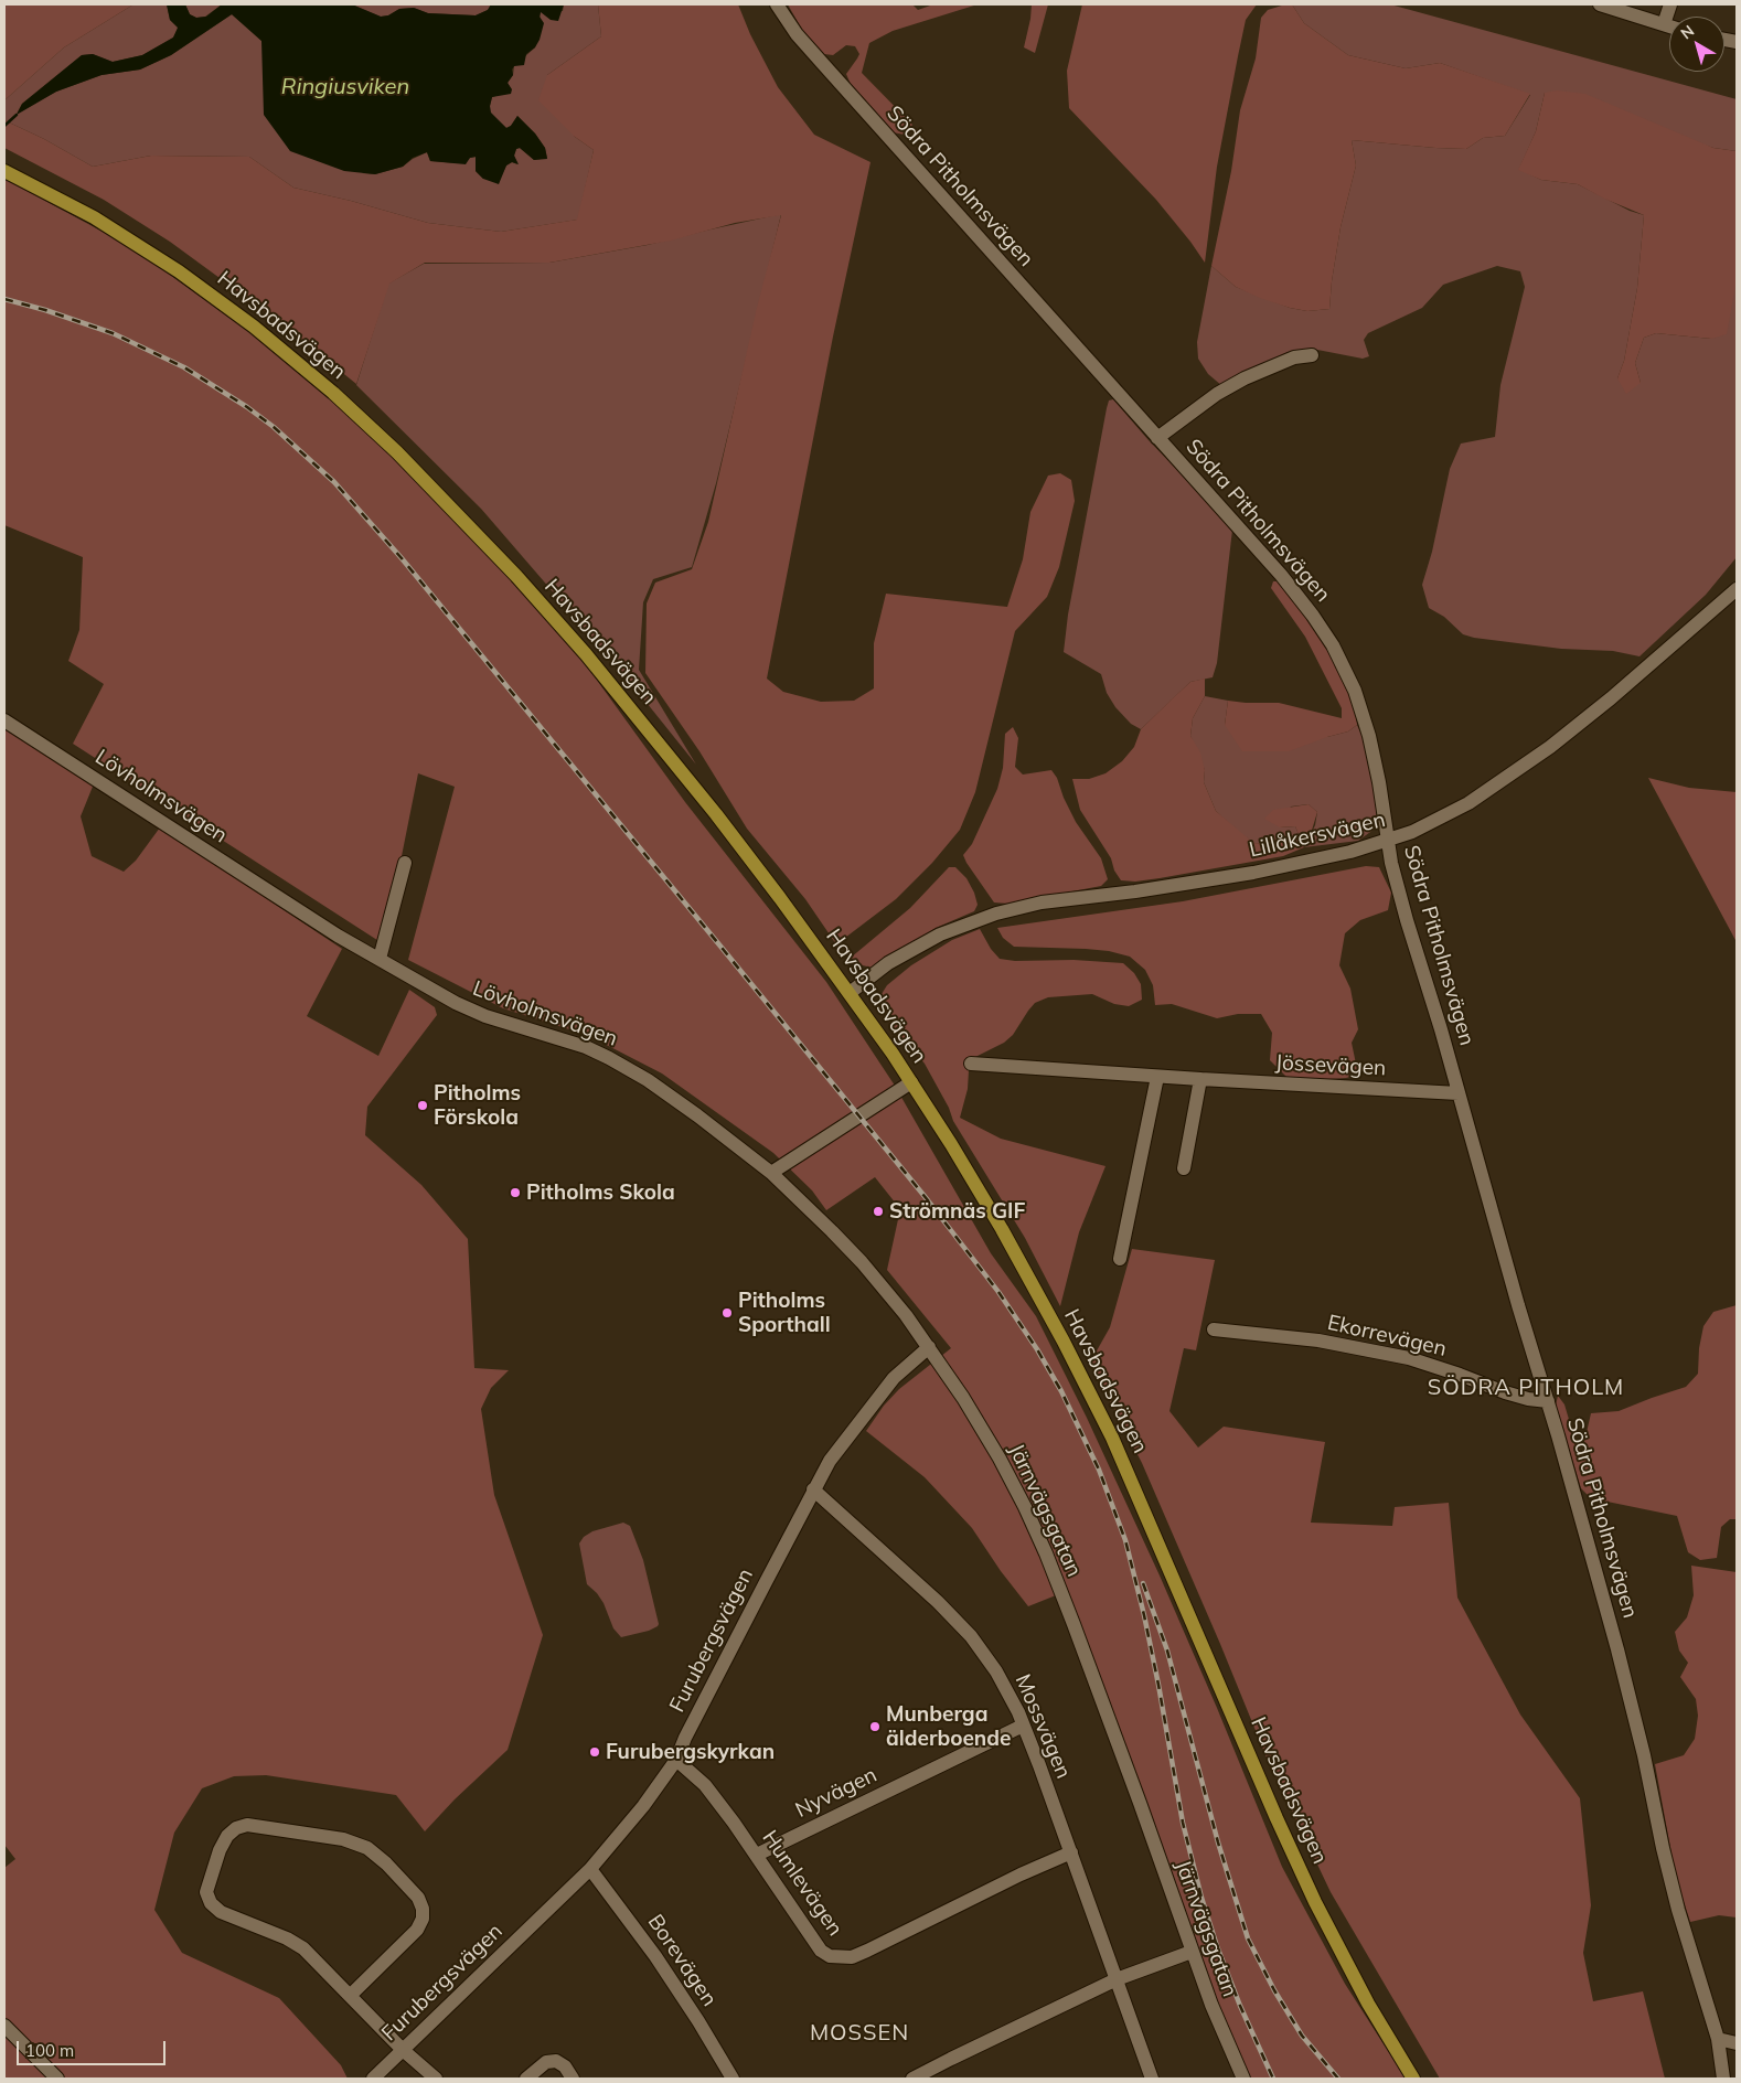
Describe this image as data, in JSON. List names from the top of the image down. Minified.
{"streets":{"main road":["Havsbadsvägen"],"street":["Södra Pitholmsvägen","Lövholmsvägen","Lillåkersvägen","Jössevägen","Ekorrevägen","Järnvägsgatan","Furubergsvägen","Mossvägen","Nyvägen","Humlevägen","Borevägen"]},"crossings":[["Södra Pitholmsvägen","Lillåkersvägen"],["Södra Pitholmsvägen","Jössevägen"],["Södra Pitholmsvägen","Ekorrevägen"],["Havsbadsvägen","Lillåkersvägen"],["Lövholmsvägen","Järnvägsgatan"],["Järnvägsgatan","Furubergsvägen"],["Furubergsvägen","Mossvägen"],["Furubergsvägen","Humlevägen"],["Furubergsvägen","Borevägen"],["Mossvägen","Nyvägen"],["Mossvägen","Humlevägen"],["Nyvägen","Humlevägen"]],"districts":["SÖDRA PITHOLM","MOSSEN"],"water":["Ringiusviken"],"places":["Pitholms Förskola","Pitholms Skola","Strömnäs GIF","Pitholms Sporthall","Munberga älderboende","Furubergskyrkan"],"scale_bar":"100 m","north":"top left"}
